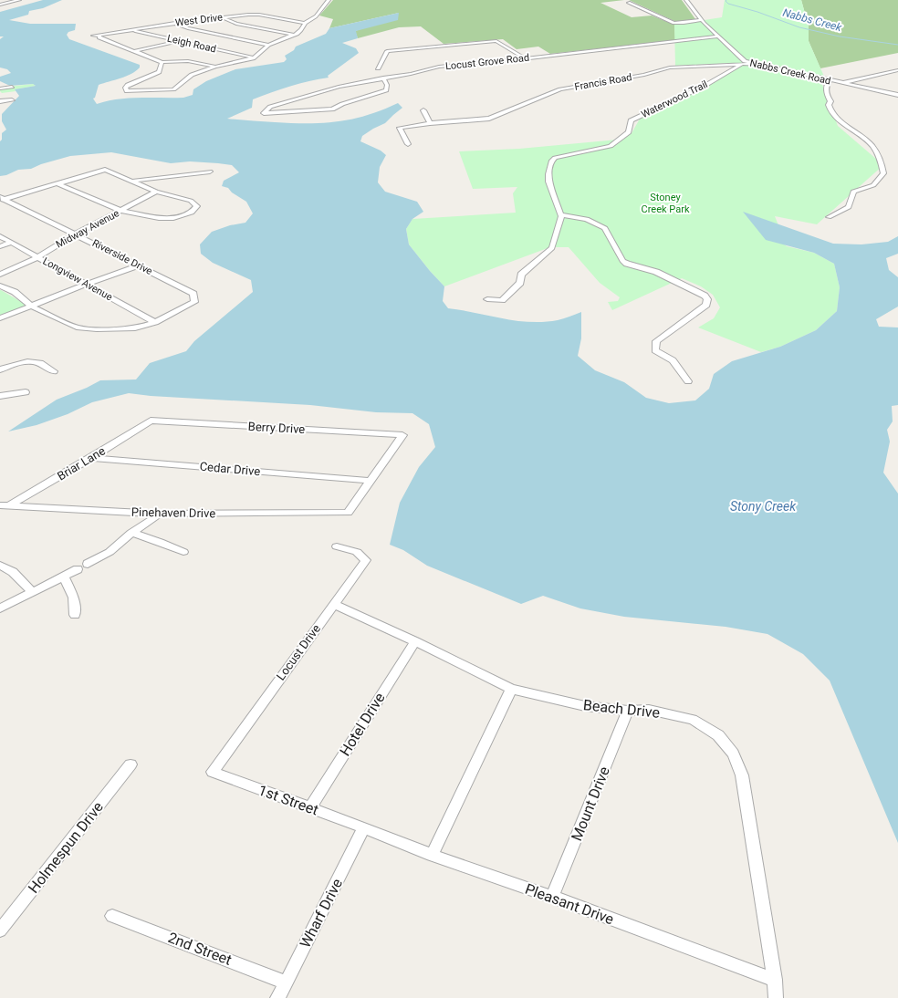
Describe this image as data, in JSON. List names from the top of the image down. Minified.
{"streets":{"street":["West Drive","Leigh Road","Locust Grove Road","Nabbs Creek Road","Francis Road","Waterwood Trail","Midway Avenue","Riverside Drive","Longview Avenue","Berry Drive","Briar Lane","Cedar Drive","Pinehaven Drive","Locust Drive","Beach Drive","Hotel Drive","1st Street","Mount Drive","Holmespun Drive","Pleasant Drive","Wharf Drive","2nd Street"]},"crossings":[["West Drive","Leigh Road"],["Locust Grove Road","Nabbs Creek Road"],["Nabbs Creek Road","Francis Road"],["Nabbs Creek Road","Waterwood Trail"],["Francis Road","Waterwood Trail"],["Midway Avenue","Riverside Drive"],["Midway Avenue","Longview Avenue"],["Riverside Drive","Longview Avenue"],["Berry Drive","Briar Lane"],["Berry Drive","Cedar Drive"],["Berry Drive","Pinehaven Drive"],["Briar Lane","Cedar Drive"],["Briar Lane","Pinehaven Drive"],["Cedar Drive","Pinehaven Drive"],["Locust Drive","Beach Drive"],["Locust Drive","1st Street"],["Beach Drive","Hotel Drive"],["Beach Drive","Mount Drive"],["Beach Drive","Pleasant Drive"],["Hotel Drive","1st Street"],["1st Street","Pleasant Drive"],["1st Street","Wharf Drive"],["Mount Drive","Pleasant Drive"],["Pleasant Drive","Wharf Drive"],["Wharf Drive","2nd Street"]],"water":["Nabbs Creek","Stony Creek"],"parks":["Stoney Creek Park"]}
